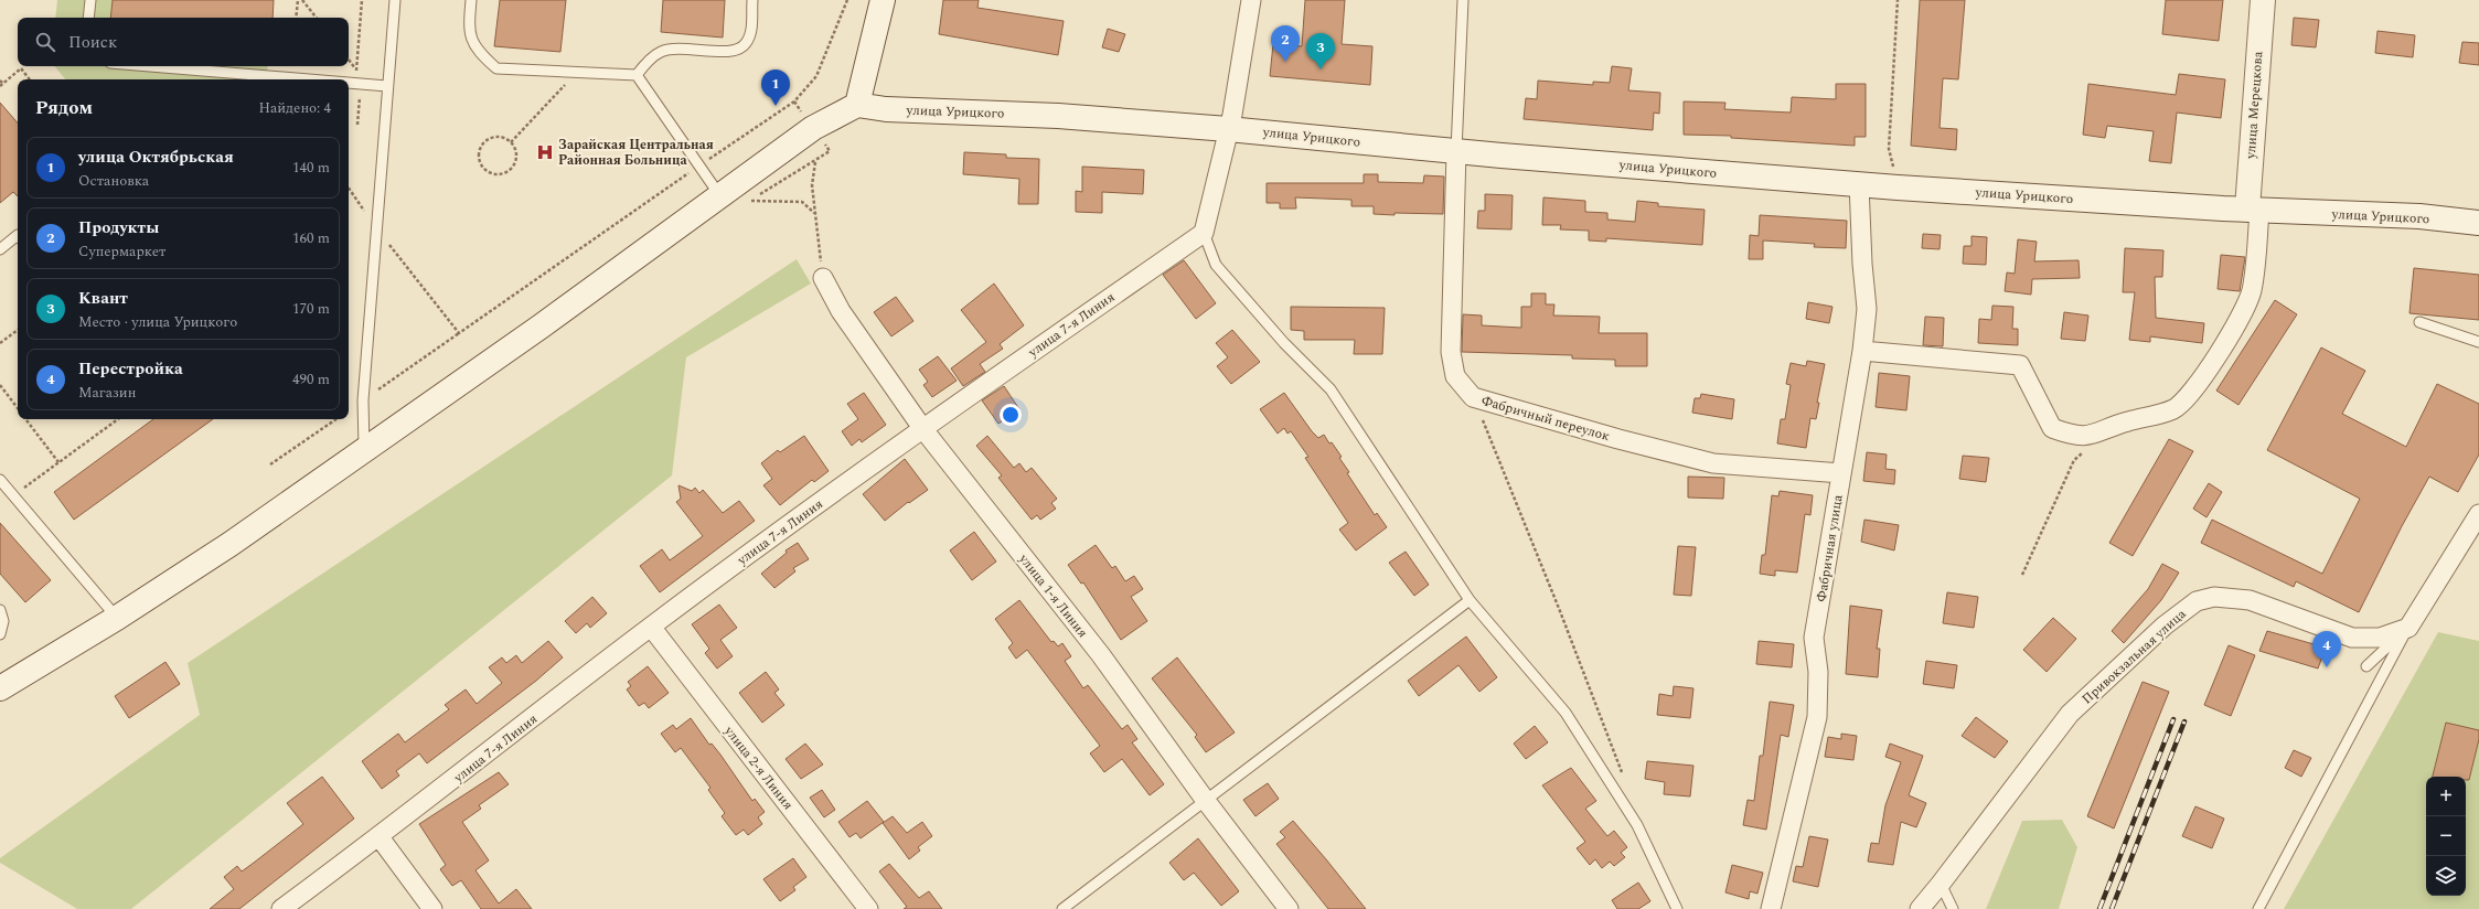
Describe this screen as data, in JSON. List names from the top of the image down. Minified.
{"streets":{"main road":["улица Мерецкова","улица Урицкого"],"street":["улица 7-я Линия","Фабричный переулок","Фабричная улица","улица 1-я Линия","Привокзальная улица","улица 2-я Линия"]},"crossings":[["улица Мерецкова","улица Урицкого"],["улица Урицкого","Фабричный переулок"],["улица Урицкого","Фабричная улица"],["улица 7-я Линия","улица 1-я Линия"],["улица 7-я Линия","улица 2-я Линия"],["Фабричный переулок","Фабричная улица"]],"places":{"hospital":["Зарайская Центральная Районная Больница"]},"page":{"search":"Поиск","pins":["2","3","1","4"],"heading":["Рядом","Найдено: 4"],"list":[{"mark":"1","name":"улица Октябрьская","note":"Остановка","value":"140 m"},{"mark":"2","name":"Продукты","note":"Супермаркет","value":"160 m"},{"mark":"3","name":"Квант","note":"Место · улица Урицкого","value":"170 m"},{"mark":"4","name":"Перестройка","note":"Магазин","value":"490 m"}],"map_buttons":["+","−"]}}
